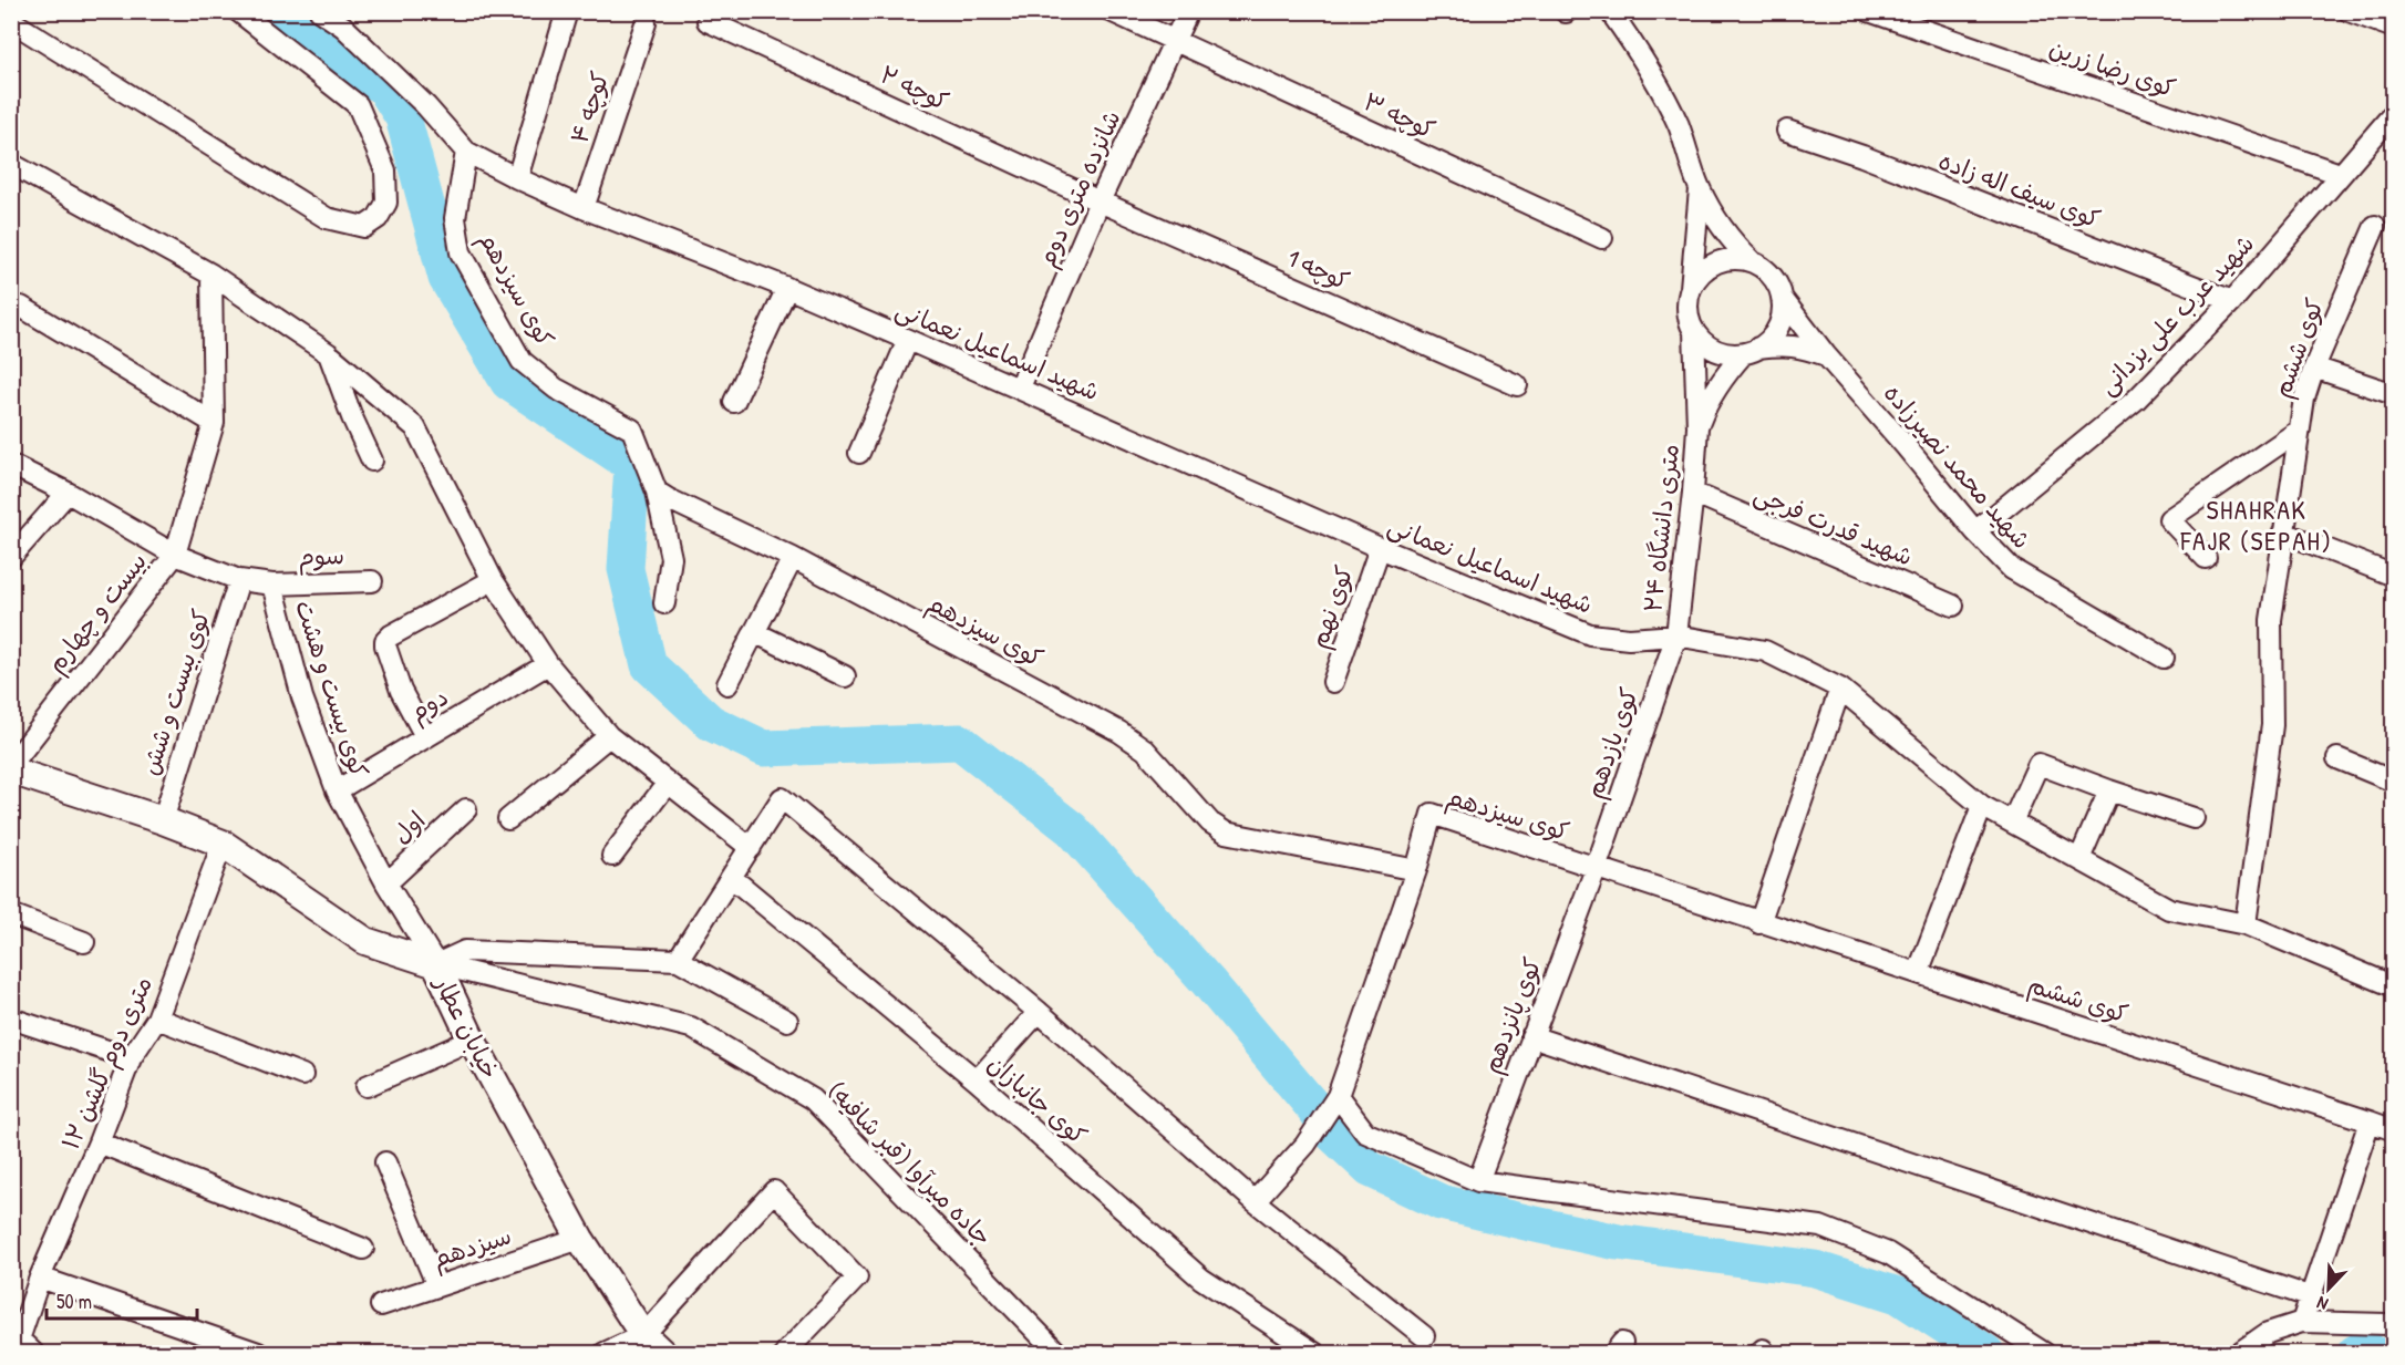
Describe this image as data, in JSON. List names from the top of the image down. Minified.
{"streets":{"main road":["خیابان عطار"],"street":["کوی رضا زرین","کوچه ۲","کوچه ۴","کوچه ۳","شانزده متری دوم","کوی سیف اله زاده","کوچه 1","کوی سیزدهم","شهید عرب علی یزدانی","کوی ششم","شهید اسماعیل نعمانی","شهید محمد نصیرزاده","شهید قدرت فرجی","۲۴ متری دانشگاه","سوم","کوی نهم","بیست و چهارم","کوی بیست و هشت","کوی بیست و شش","دوم","کوی یازدهم","اول","کوی پانزدهم","۱۲ متری دوم گلشن","کوی جانبازان","جاده میرآوا (قبر شافیه)","سیزدهم"]},"crossings":[["کوی رضا زرین","شهید عرب علی یزدانی"],["کوچه ۲","شانزده متری دوم"],["کوچه ۲","کوچه 1"],["کوچه ۴","شهید اسماعیل نعمانی"],["کوچه ۳","شانزده متری دوم"],["شانزده متری دوم","کوچه 1"],["شانزده متری دوم","شهید اسماعیل نعمانی"],["کوی سیف اله زاده","شهید عرب علی یزدانی"],["کوی سیزدهم","کوی ششم"],["کوی سیزدهم","شهید اسماعیل نعمانی"],["کوی سیزدهم","کوی یازدهم"],["کوی سیزدهم","کوی پانزدهم"],["شهید عرب علی یزدانی","شهید محمد نصیرزاده"],["کوی ششم","شهید اسماعیل نعمانی"],["کوی ششم","کوی یازدهم"],["کوی ششم","کوی پانزدهم"],["شهید اسماعیل نعمانی","۲۴ متری دانشگاه"],["شهید اسماعیل نعمانی","کوی نهم"],["شهید اسماعیل نعمانی","کوی یازدهم"],["شهید محمد نصیرزاده","۲۴ متری دانشگاه"],["شهید قدرت فرجی","۲۴ متری دانشگاه"],["۲۴ متری دانشگاه","کوی یازدهم"],["سوم","کوی بیست و هشت"],["بیست و چهارم","کوی بیست و هشت"],["کوی بیست و هشت","کوی بیست و شش"],["کوی بیست و هشت","دوم"],["کوی بیست و هشت","اول"],["کوی بیست و هشت","خیابان عطار"],["کوی بیست و هشت","جاده میرآوا (قبر شافیه)"],["کوی بیست و شش","خیابان عطار"],["کوی یازدهم","کوی پانزدهم"],["خیابان عطار","۱۲ متری دوم گلشن"],["خیابان عطار","جاده میرآوا (قبر شافیه)"],["خیابان عطار","سیزدهم"]],"districts":["SHAHRAK FAJR (SEPAH)"],"scale_bar":"50 m","north":"bottom left"}
